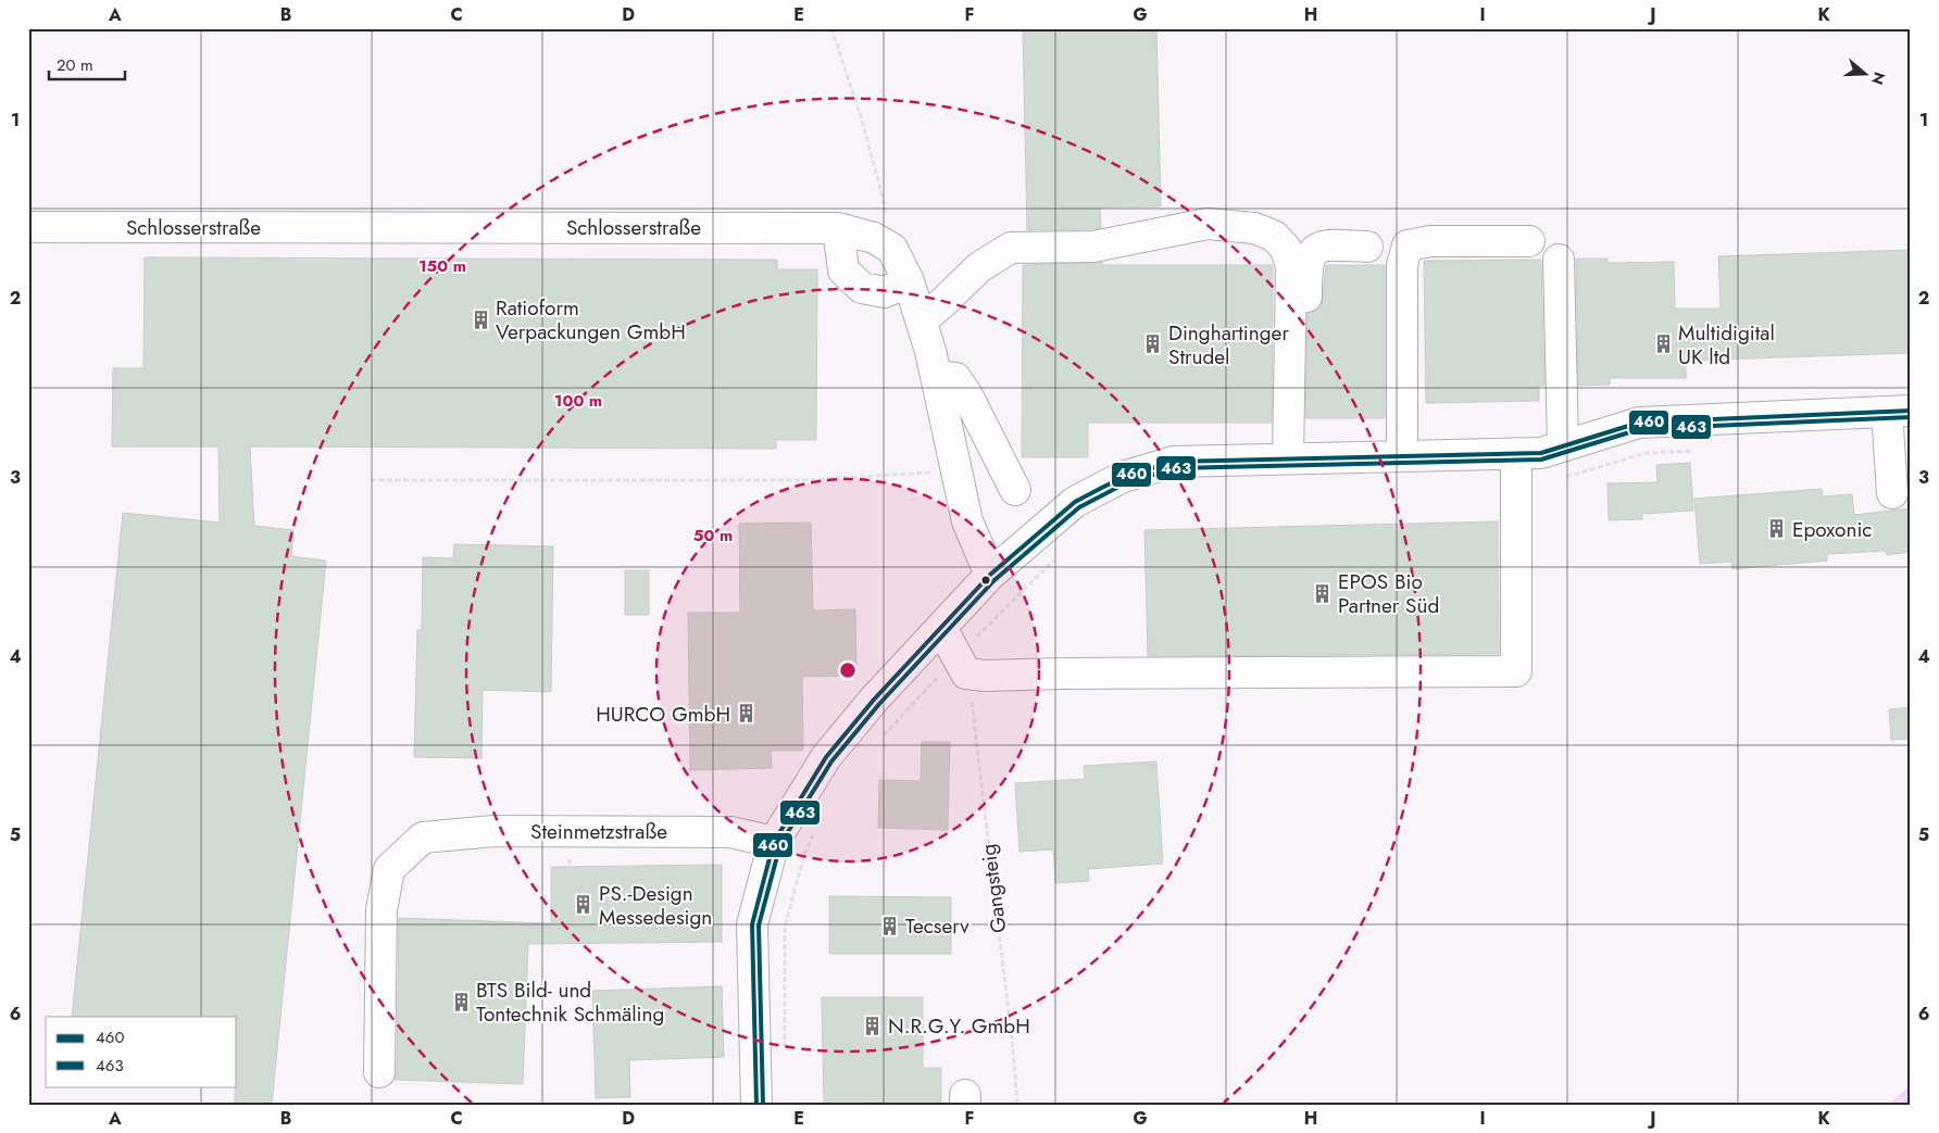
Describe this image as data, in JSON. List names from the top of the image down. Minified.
{"streets":{"street":["Schlosserstraße","Steinmetzstraße"],"path":["Gangsteig"]},"places":{"building":["Ratioform Verpackungen GmbH","Dinghartinger Strudel","Multidigital UK ltd","Epoxonic","EPOS Bio Partner Süd","HURCO GmbH","PS.-Design Messedesign","Tecserv","BTS Bild- und Tontechnik Schmäling","N.R.G.Y. GmbH"]},"lines":["transit line 460","transit line 463"],"legend":["460","463"],"scale_bar":"20 m","north":"right","grid":{"columns":["A","B","C","D","E","F","G","H","I","J","K"],"rows":["1","2","3","4","5","6"]},"rings":["150 m","100 m","50 m"]}
